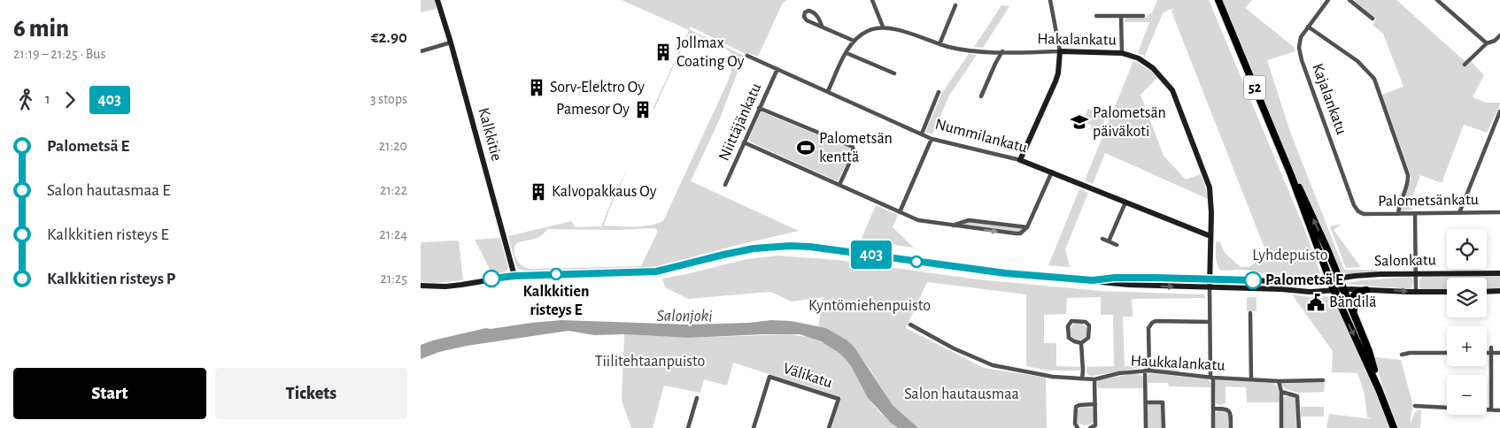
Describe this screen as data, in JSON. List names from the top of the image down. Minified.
{"streets":{"main road":["52"],"street":["Hakalankatu","Kajalankatu","Niittäjänkatu","Kalkkitie","Nummilankatu","Palometsänkatu","Salonkatu","Haukkalankatu","Välikatu"]},"crossings":[["Hakalankatu","Nummilankatu"],["Hakalankatu","Salonkatu"],["52","Salonkatu"],["Kajalankatu","Palometsänkatu"],["Niittäjänkatu","Nummilankatu"]],"water":["Salonjoki"],"parks":["Lyhdepuisto","Kyntömiehenpuisto","Tiilitehtaanpuisto","Salon hautausmaa"],"places":{"building":["Jollmax Coating Oy","Sorv-Elektro Oy","Pamesor Oy","Kalvopakkaus Oy"],"school or university":["Palometsän päiväkoti"],"sports":["Palometsän kenttä"],"other":["Kalkkitien risteys E","Palometsä E"],"public building":["Bändilä"]},"lines":["bus line 403"],"page":{"heading":["6 min","21:19 – 21:25 · Bus","€2.90"],"on_map":"403","legs":["1","403","3 stops"],"list":[{"name":"Palometsä E","value":"21:20"},{"name":"Salon hautasmaa E","value":"21:22"},{"name":"Kalkkitien risteys E","value":"21:24"},{"name":"Kalkkitien risteys P","value":"21:25"}],"map_buttons":["+","−"],"buttons":["Start","Tickets"]}}
